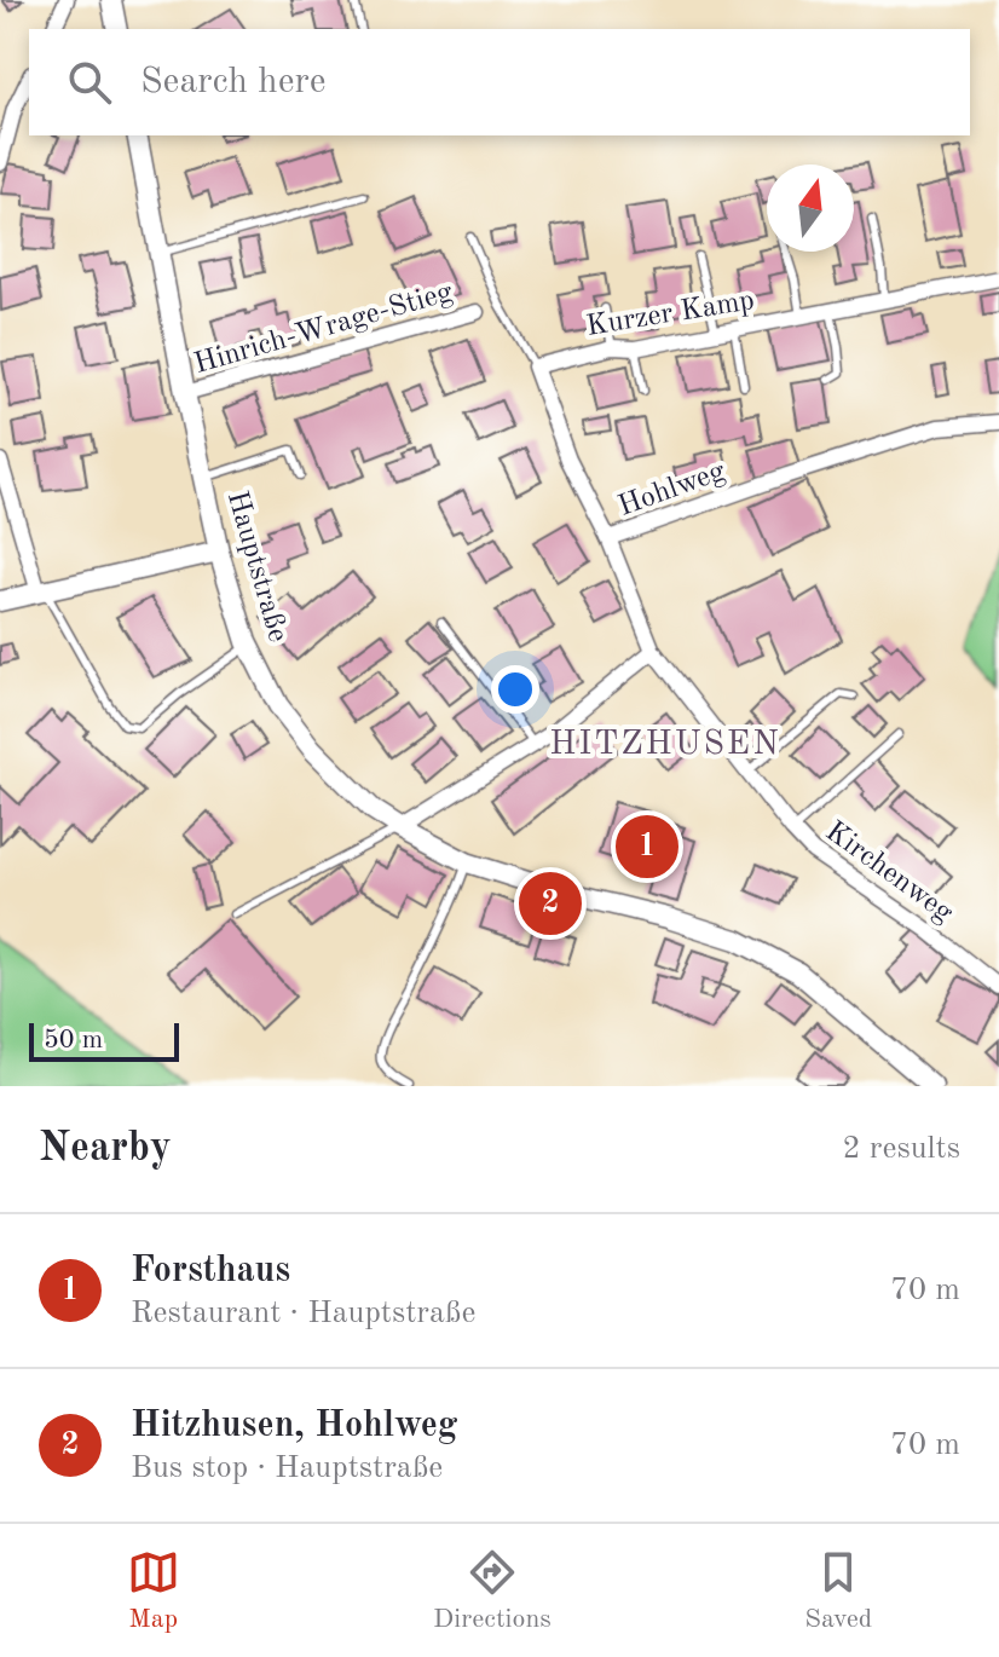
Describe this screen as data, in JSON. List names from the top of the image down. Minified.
{"streets":{"street":["Kurzer Kamp","Hinrich-Wrage-Stieg","Hohlweg","Hauptstraße","Kirchenweg"]},"crossings":[["Hinrich-Wrage-Stieg","Hauptstraße"],["Hohlweg","Kirchenweg"]],"districts":["HITZHUSEN"],"scale_bar":"50 m","north":"top","page":{"search":"Search here","pins":["1","2"],"scale":"50 m","heading":["Nearby","2 results"],"list":[{"mark":"1","name":"Forsthaus","note":"Restaurant · Hauptstraße","value":"70 m"},{"mark":"2","name":"Hitzhusen, Hohlweg","note":"Bus stop · Hauptstraße","value":"70 m"}],"nav":["Map","Directions","Saved"]}}
